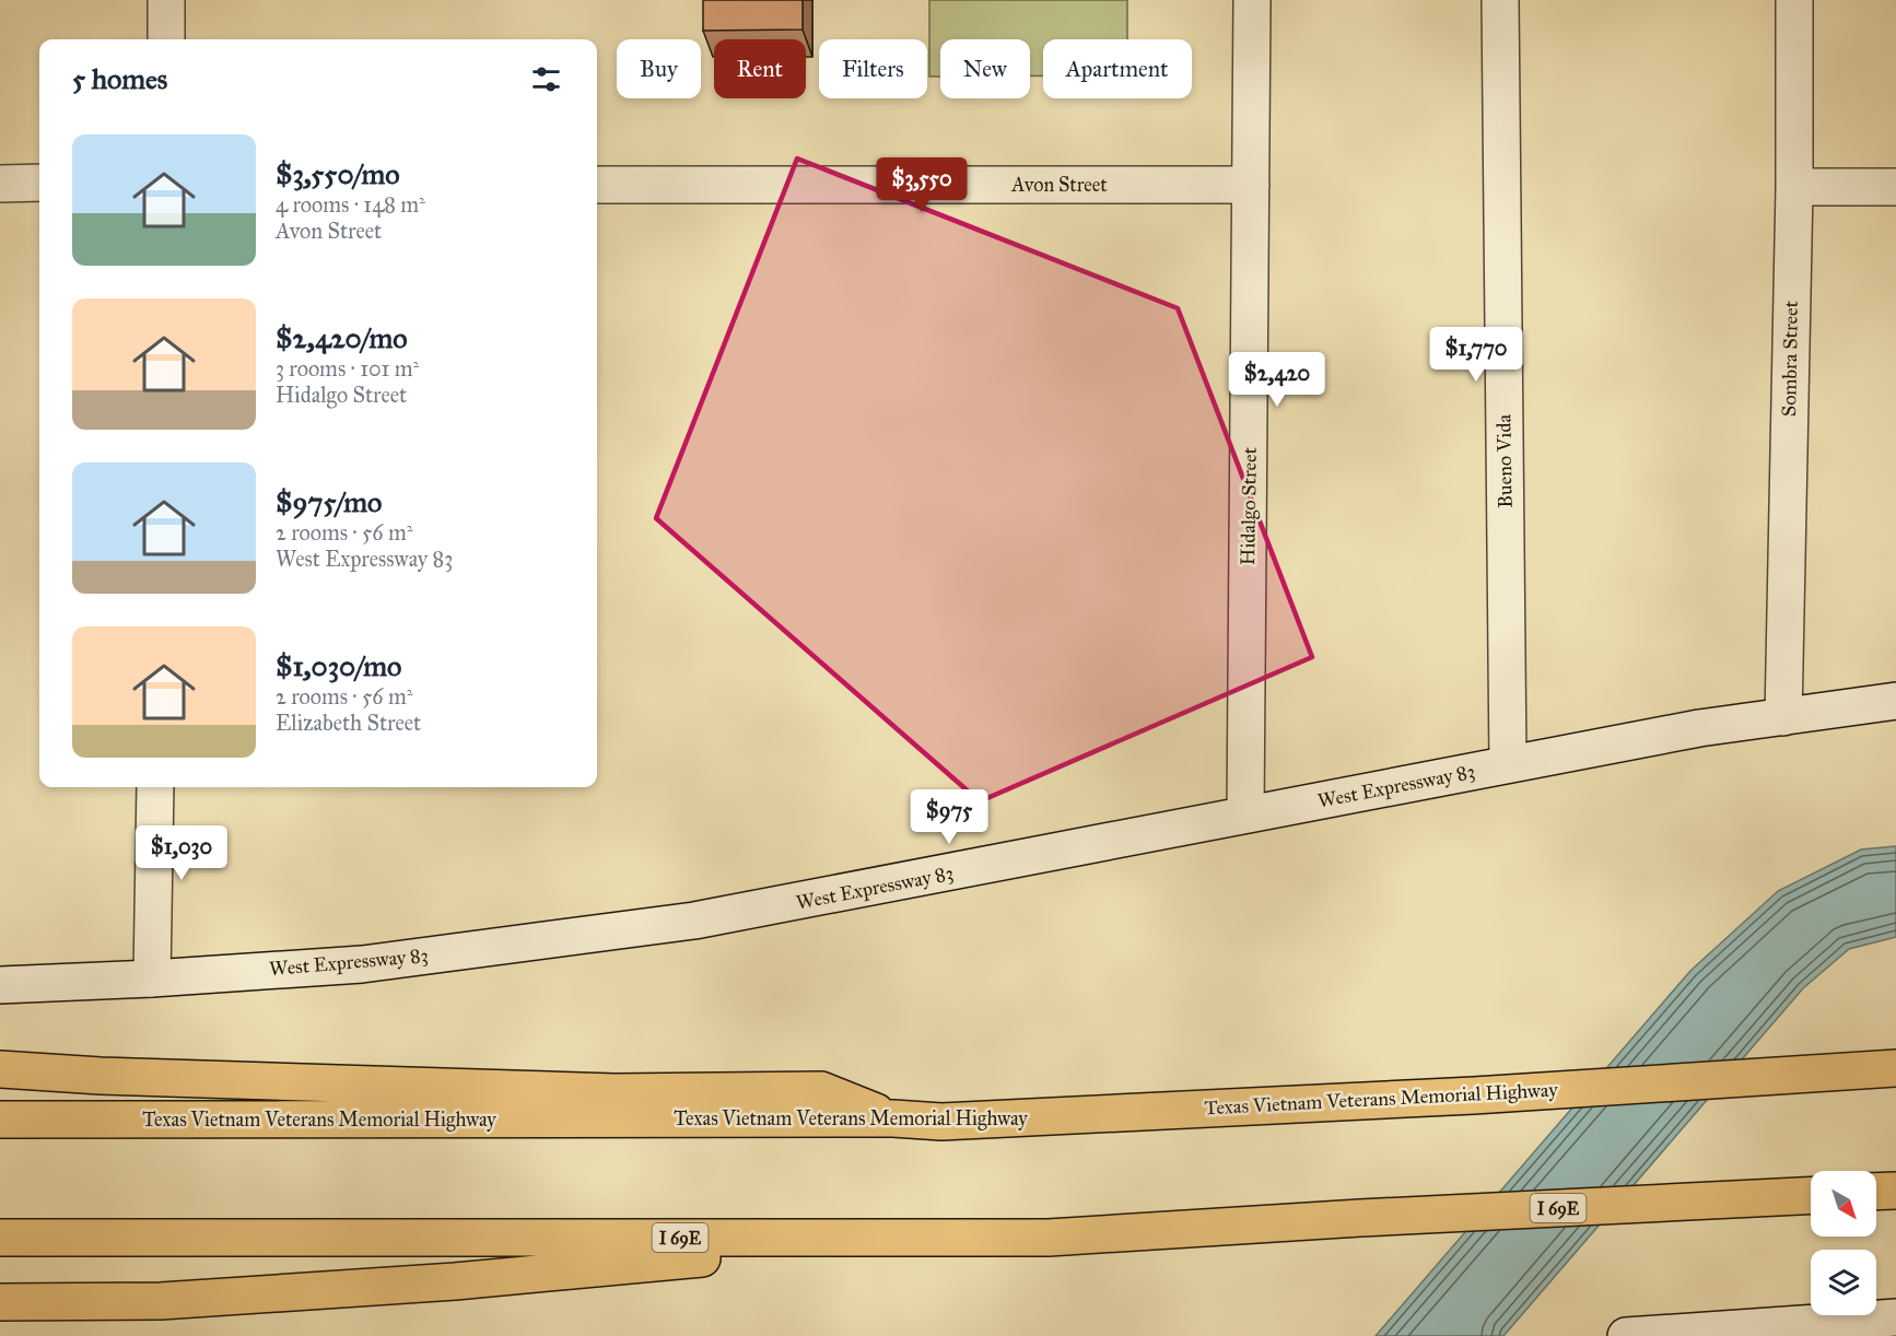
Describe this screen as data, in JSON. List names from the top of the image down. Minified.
{"streets":{"highway":["Texas Vietnam Veterans Memorial Highway","I 69E"],"street":["Avon Street","Sombra Street","Bueno Vida","Hidalgo Street","West Expressway 83"]},"crossings":[["Avon Street","Hidalgo Street"],["Sombra Street","West Expressway 83"],["Bueno Vida","West Expressway 83"],["Hidalgo Street","West Expressway 83"]],"north":"bottom right","page":{"chip":["Buy","Rent","Filters","New","Apartment"],"heading":"5 homes","list":[{"name":"$3,550/mo","note":"4 rooms · 148 m² · Avon Street"},{"name":"$2,420/mo","note":"3 rooms · 101 m² · Hidalgo Street"},{"name":"$975/mo","note":"2 rooms · 56 m² · West Expressway 83"},{"name":"$1,030/mo","note":"2 rooms · 56 m² · Elizabeth Street"}],"price":["$3,550","$1,770","$2,420","$975","$1,030"]}}
